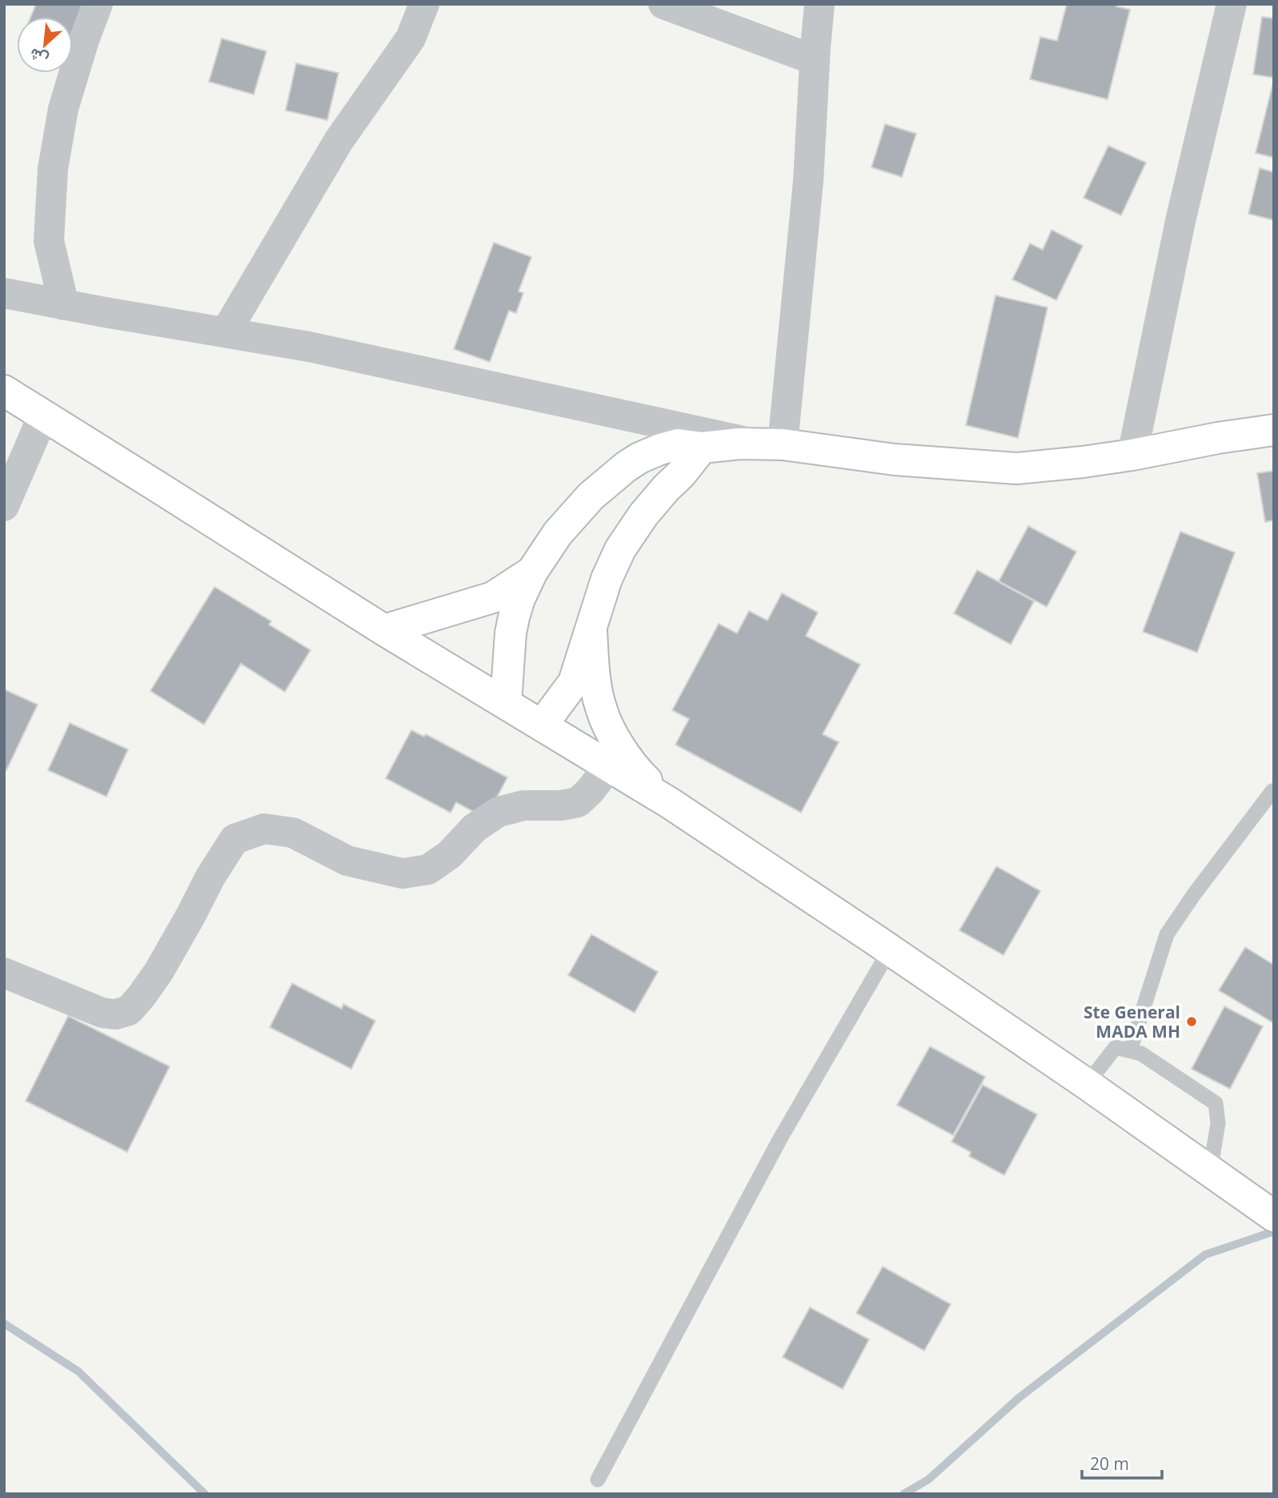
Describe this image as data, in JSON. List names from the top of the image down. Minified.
{"places":["Ste General MADA MH"],"scale_bar":"20 m","north":"bottom left"}
